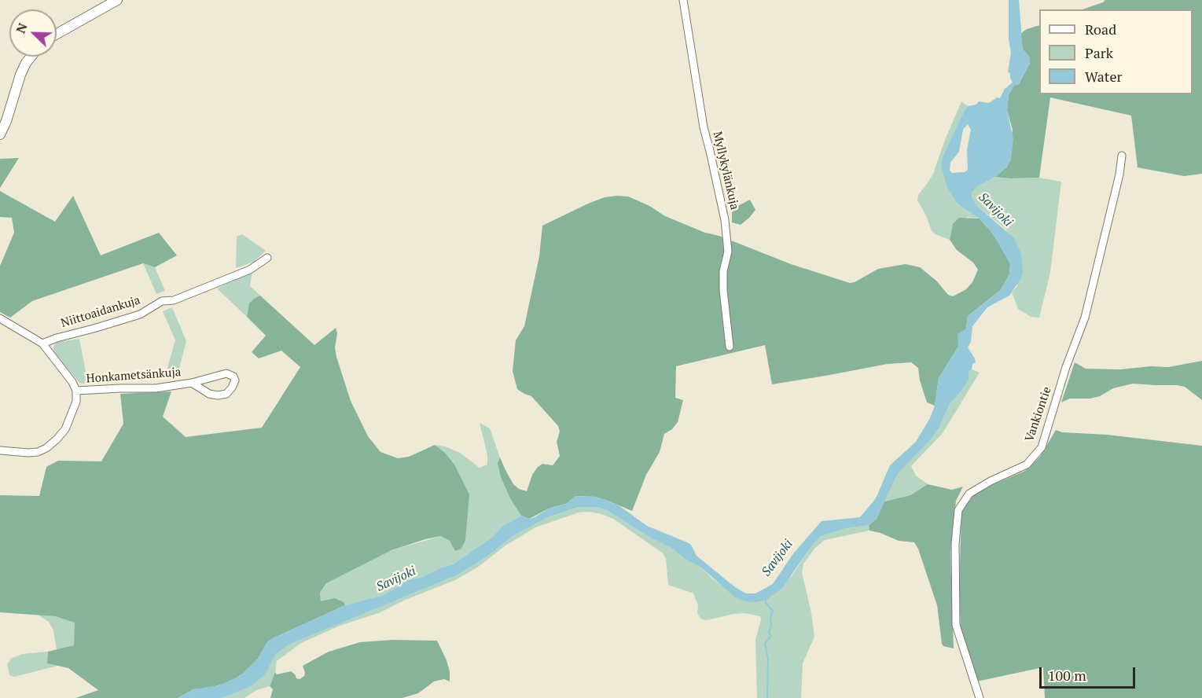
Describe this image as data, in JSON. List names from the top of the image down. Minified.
{"streets":{"street":["Myllykylänkuja","Niittoaidankuja","Honkametsänkuja","Vankiontie"]},"water":["Savijoki"],"legend":["Road","Park","Water"],"scale_bar":"100 m","north":"top left"}
